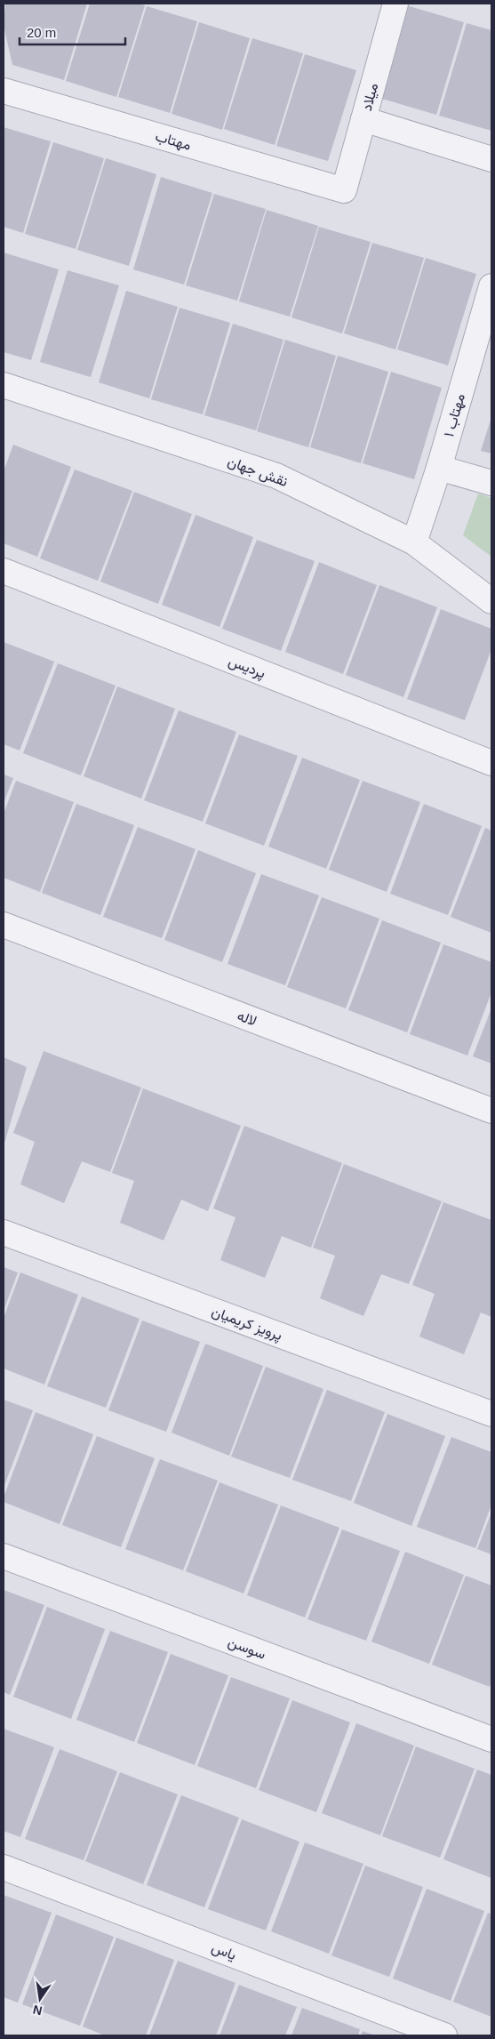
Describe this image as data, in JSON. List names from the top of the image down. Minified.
{"streets":{"street":["میلاد","مهتاب","مهتاب ۱","نقش جهان","پردیس","لاله","پرویز کریمیان","سوسن","یاس"]},"crossings":[["میلاد","مهتاب"],["مهتاب ۱","نقش جهان"]],"scale_bar":"20 m","north":"bottom"}
